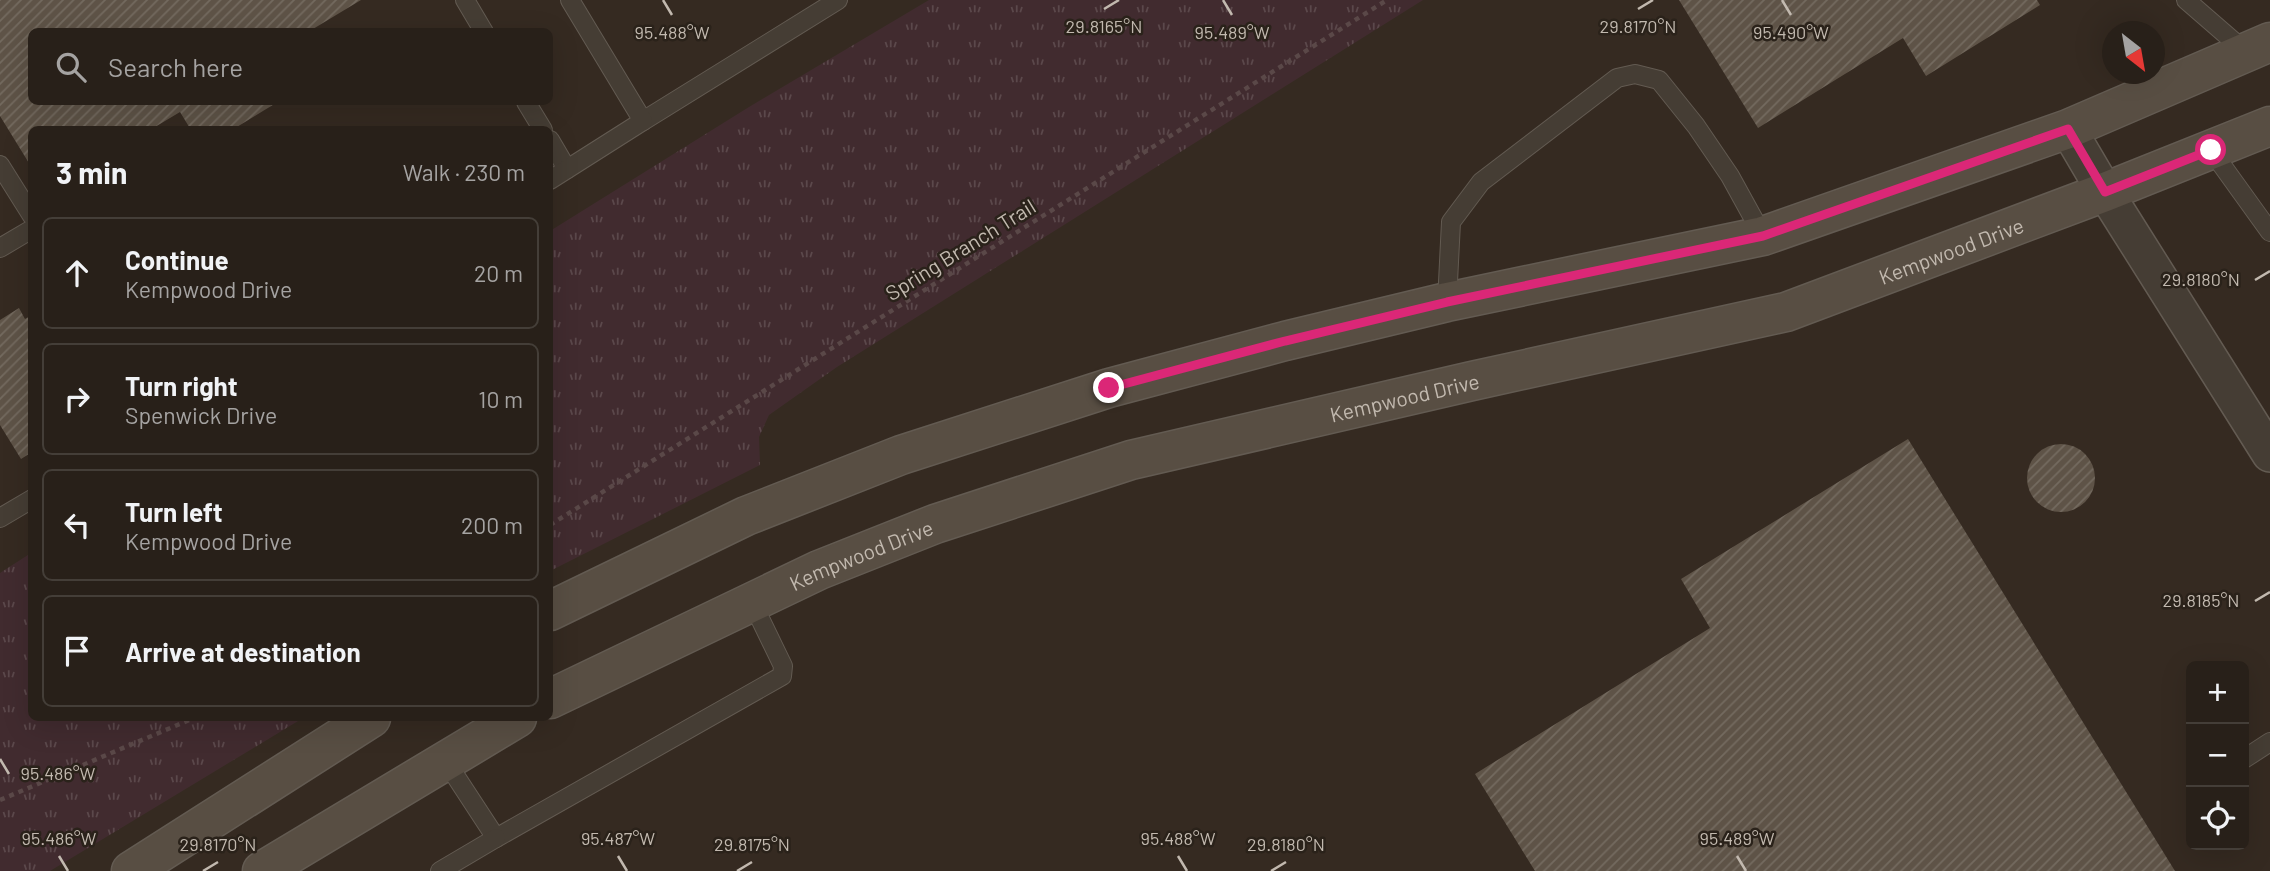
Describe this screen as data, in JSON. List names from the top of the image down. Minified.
{"streets":{"main road":["Kempwood Drive"],"path":["Spring Branch Trail"]},"north":"bottom right","page":{"search":"Search here","heading":["3 min","Walk · 230 m"],"list":[["Continue","Kempwood Drive","20 m"],["Turn right","Spenwick Drive","10 m"],["Turn left","Kempwood Drive","200 m"],"Arrive at destination"],"map_buttons":["+","−"]},"coordinates":["29.8165°N","29.8170°N","95.488°W","95.489°W","95.490°W","29.8180°N","29.8185°N","95.486°W","95.487°W","29.8175°N"]}
